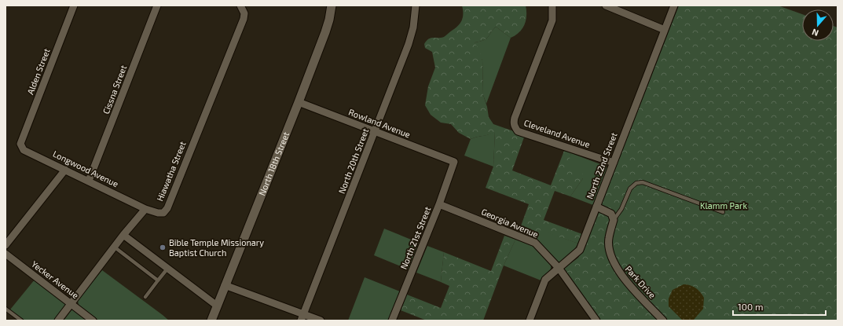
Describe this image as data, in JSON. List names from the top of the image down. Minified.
{"streets":{"main road":["North 18th Street"],"street":["Alden Street","Cissna Street","Rowland Avenue","Cleveland Avenue","North 20th Street","North 22nd Street","Longwood Avenue","Hiawatha Street","Georgia Avenue","North 21st Street","Yecker Avenue","Park Drive"]},"crossings":[["Alden Street","Longwood Avenue"],["Cissna Street","Longwood Avenue"],["Rowland Avenue","North 20th Street"],["Rowland Avenue","North 18th Street"],["Rowland Avenue","North 21st Street"],["Cleveland Avenue","North 22nd Street"],["North 22nd Street","Georgia Avenue"],["Longwood Avenue","Hiawatha Street"],["Georgia Avenue","North 21st Street"]],"parks":["Klamm Park"],"places":["Bible Temple Missionary Baptist Church"],"scale_bar":"100 m","north":"bottom"}
